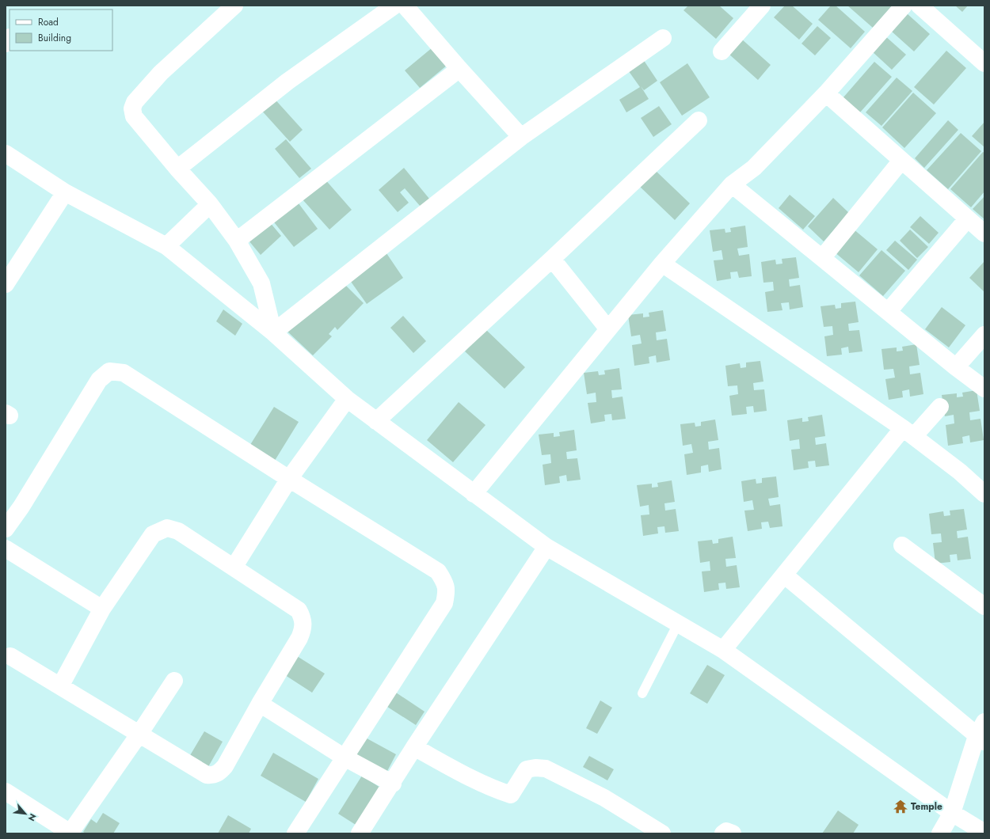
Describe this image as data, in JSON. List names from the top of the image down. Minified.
{"places":{"temple":["Temple"]},"legend":["Road","Building"],"north":"bottom right"}
